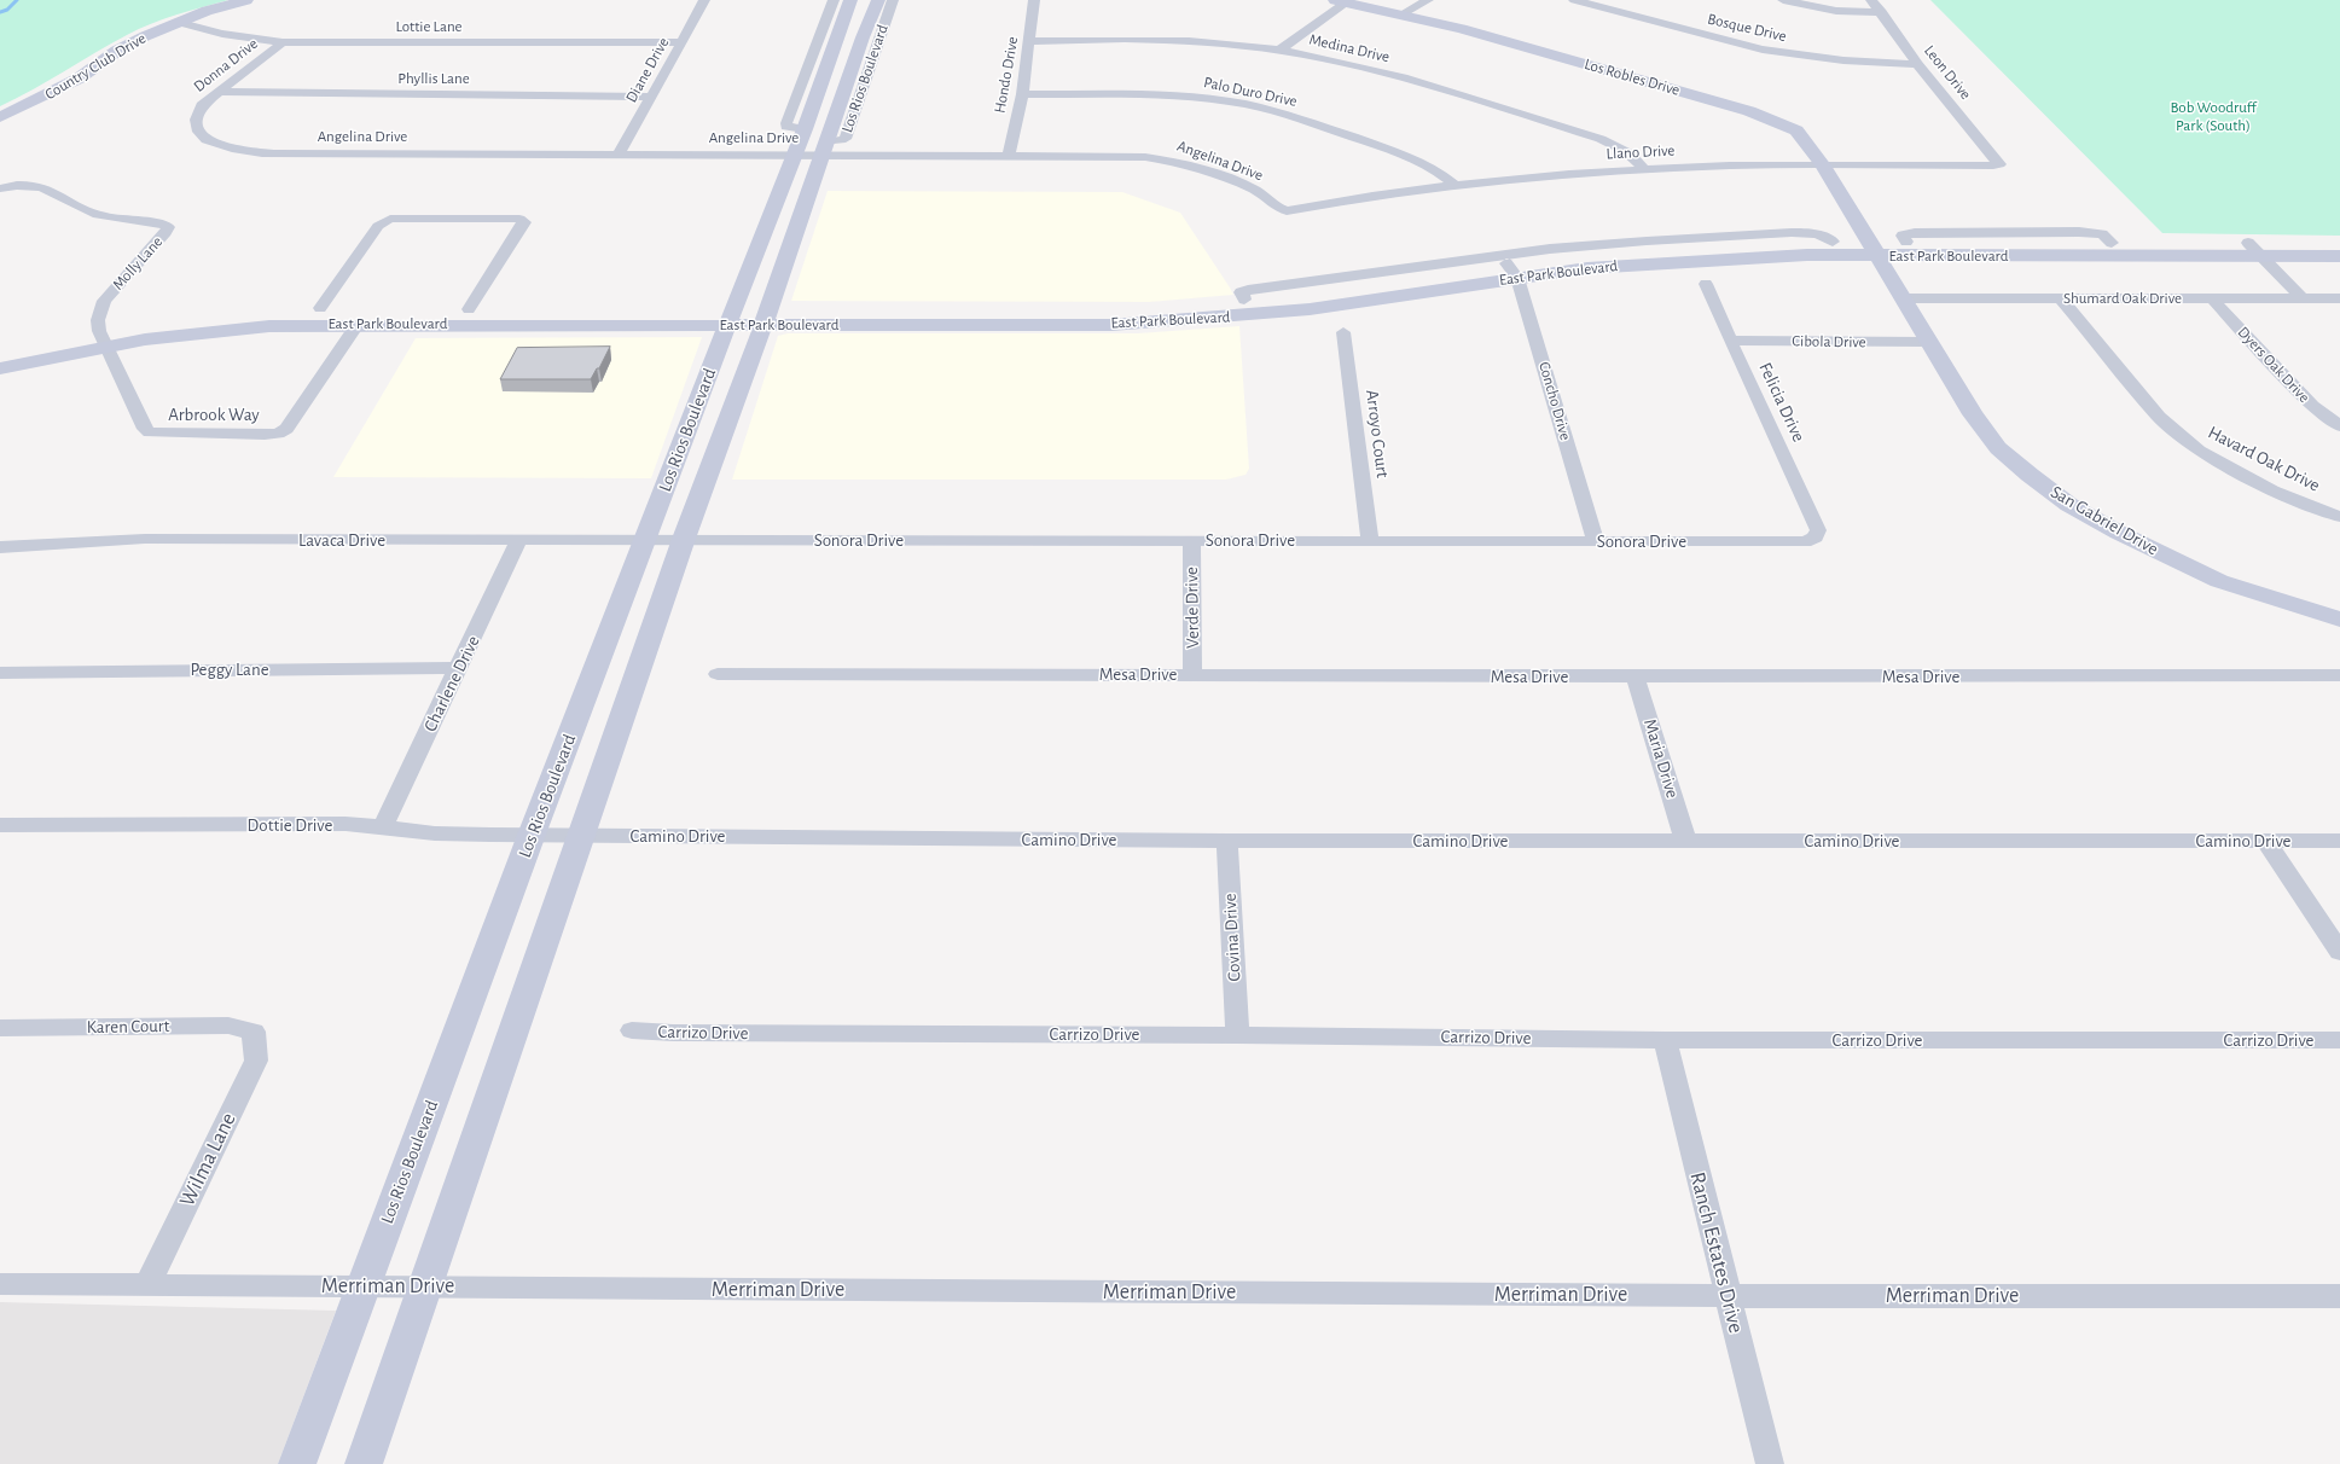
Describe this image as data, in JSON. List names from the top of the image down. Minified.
{"streets":{"main road":["Country Club Drive","Los Robles Drive","Los Rios Boulevard","East Park Boulevard","San Gabriel Drive"],"street":["Lottie Lane","Bosque Drive","Medina Drive","Donna Drive","Diane Drive","Leon Drive","Hondo Drive","Phyllis Lane","Palo Duro Drive","Angelina Drive","Llano Drive","Molly Lane","Shumard Oak Drive","Cibola Drive","Dyers Oak Drive","Concho Drive","Felicia Drive","Arbrook Way","Arroyo Court","Havard Oak Drive","Lavaca Drive","Sonora Drive","Verde Drive","Peggy Lane","Mesa Drive","Charlene Drive","Maria Drive","Dottie Drive","Camino Drive","Covina Drive","Karen Court","Carrizo Drive","Wilma Lane","Ranch Estates Drive","Merriman Drive"]},"crossings":[["Lottie Lane","Donna Drive"],["Lottie Lane","Country Club Drive"],["Lottie Lane","Diane Drive"],["Bosque Drive","Leon Drive"],["Medina Drive","Hondo Drive"],["Medina Drive","Llano Drive"],["Donna Drive","Phyllis Lane"],["Donna Drive","Angelina Drive"],["Diane Drive","Phyllis Lane"],["Diane Drive","Angelina Drive"],["Leon Drive","Llano Drive"],["Hondo Drive","Palo Duro Drive"],["Hondo Drive","Angelina Drive"],["Los Robles Drive","Llano Drive"],["Los Robles Drive","East Park Boulevard"],["Los Robles Drive","San Gabriel Drive"],["Los Rios Boulevard","Angelina Drive"],["Los Rios Boulevard","East Park Boulevard"],["Los Rios Boulevard","Lavaca Drive"],["Los Rios Boulevard","Sonora Drive"],["Los Rios Boulevard","Dottie Drive"],["Los Rios Boulevard","Camino Drive"],["Los Rios Boulevard","Merriman Drive"],["Palo Duro Drive","Llano Drive"],["Angelina Drive","Llano Drive"],["East Park Boulevard","Molly Lane"],["East Park Boulevard","Concho Drive"],["East Park Boulevard","Arbrook Way"],["East Park Boulevard","San Gabriel Drive"],["Molly Lane","Arbrook Way"],["Shumard Oak Drive","Dyers Oak Drive"],["Shumard Oak Drive","Havard Oak Drive"],["Shumard Oak Drive","San Gabriel Drive"],["Cibola Drive","Felicia Drive"],["Cibola Drive","San Gabriel Drive"],["Concho Drive","Sonora Drive"],["Felicia Drive","Sonora Drive"],["Arroyo Court","Sonora Drive"],["Lavaca Drive","Sonora Drive"],["Lavaca Drive","Charlene Drive"],["Sonora Drive","Verde Drive"],["Verde Drive","Mesa Drive"],["Peggy Lane","Charlene Drive"],["Mesa Drive","Maria Drive"],["Charlene Drive","Dottie Drive"],["Maria Drive","Camino Drive"],["Dottie Drive","Camino Drive"],["Camino Drive","Covina Drive"],["Covina Drive","Carrizo Drive"],["Karen Court","Wilma Lane"],["Carrizo Drive","Ranch Estates Drive"],["Wilma Lane","Merriman Drive"],["Ranch Estates Drive","Merriman Drive"]],"parks":["Bob Woodruff Park (South)"]}
